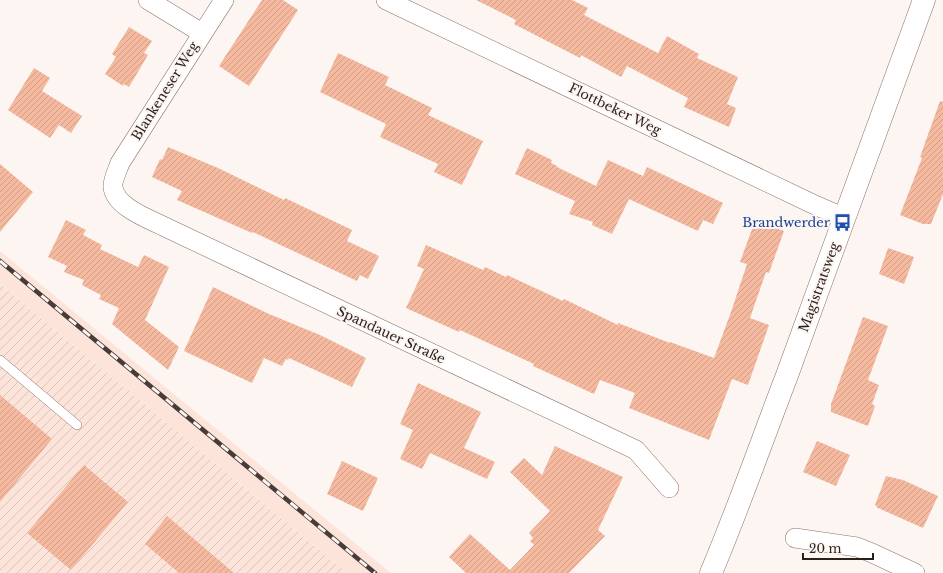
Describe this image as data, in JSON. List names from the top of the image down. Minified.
{"streets":{"street":["Blankeneser Weg","Flottbeker Weg","Magistratsweg","Spandauer Straße"]},"crossings":[["Blankeneser Weg","Spandauer Straße"],["Flottbeker Weg","Magistratsweg"]],"places":{"bus stop":["Brandwerder"]},"scale_bar":"20 m"}
